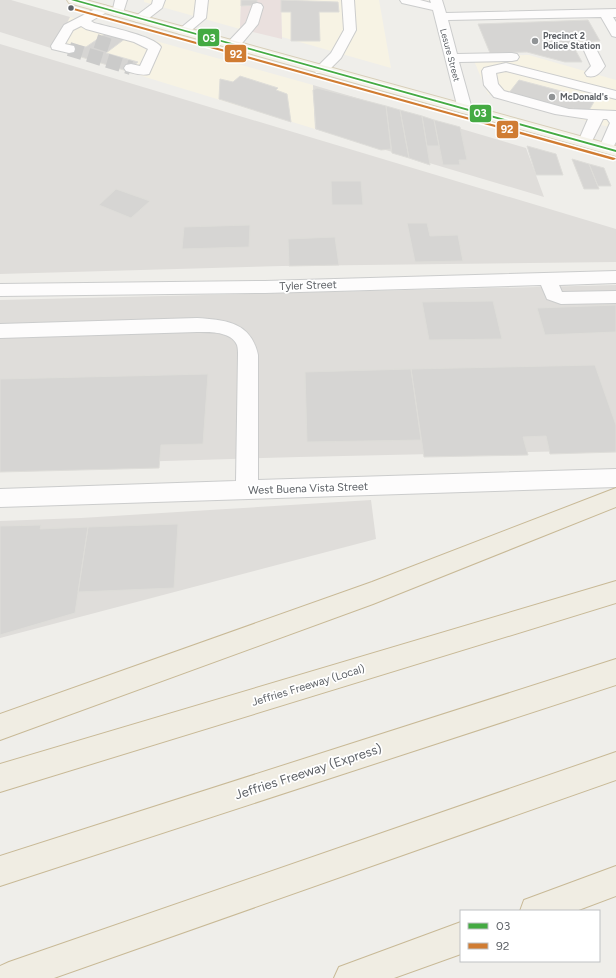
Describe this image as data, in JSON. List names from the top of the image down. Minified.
{"streets":{"highway":["Jeffries Freeway (Local)","Jeffries Freeway (Express)"],"street":["Lesure Street","Tyler Street","West Buena Vista Street"]},"places":["Precinct 2 Police Station","McDonald's"],"lines":["transit line 03","transit line 92"],"legend":["03","92"]}
